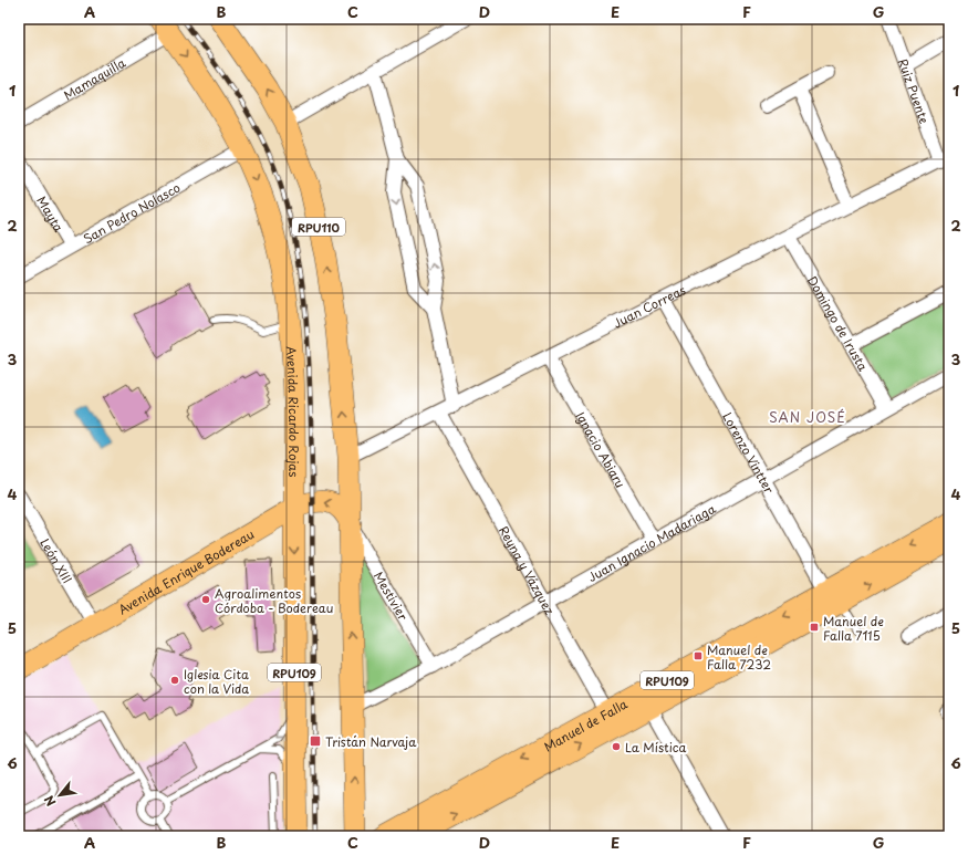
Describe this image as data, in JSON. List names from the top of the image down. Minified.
{"streets":{"main road":["RPU110","Avenida Ricardo Rojas","Avenida Enrique Bodereau","RPU109","Manuel de Falla"],"street":["Mamaquilla","Ruiz Puente","San Pedro Nolasco","Mayta","Juan Correas","Domingo de Irusta","Ignacio Abiaru","Lorenzo Vintter","Juan Ignacio Madariaga","León XIII","Reyna y Vázquez","Mestivier"]},"crossings":[["Mamaquilla","Avenida Ricardo Rojas"],["Ruiz Puente","Juan Correas"],["San Pedro Nolasco","Mayta"],["San Pedro Nolasco","Avenida Ricardo Rojas"],["RPU110","Juan Correas"],["RPU110","Avenida Enrique Bodereau"],["RPU110","Mestivier"],["Juan Correas","Domingo de Irusta"],["Juan Correas","Ignacio Abiaru"],["Juan Correas","Lorenzo Vintter"],["Juan Correas","Reyna y Vázquez"],["Domingo de Irusta","Juan Ignacio Madariaga"],["Avenida Ricardo Rojas","Avenida Enrique Bodereau"],["Ignacio Abiaru","Juan Ignacio Madariaga"],["Lorenzo Vintter","Juan Ignacio Madariaga"],["Lorenzo Vintter","Manuel de Falla"],["Juan Ignacio Madariaga","Reyna y Vázquez"],["Juan Ignacio Madariaga","Mestivier"],["León XIII","Avenida Enrique Bodereau"],["Reyna y Vázquez","Manuel de Falla"],["Avenida Enrique Bodereau","Mestivier"]],"districts":["SAN JOSÉ"],"places":{"other":["Agroalimentos Córdoba - Bodereau","Iglesia Cita con la Vida","La Mística"],"transit":["Manuel de Falla 7115","Manuel de Falla 7232","Tristán Narvaja"]},"north":"bottom left","grid":{"columns":["A","B","C","D","E","F","G"],"rows":["1","2","3","4","5","6"]}}
